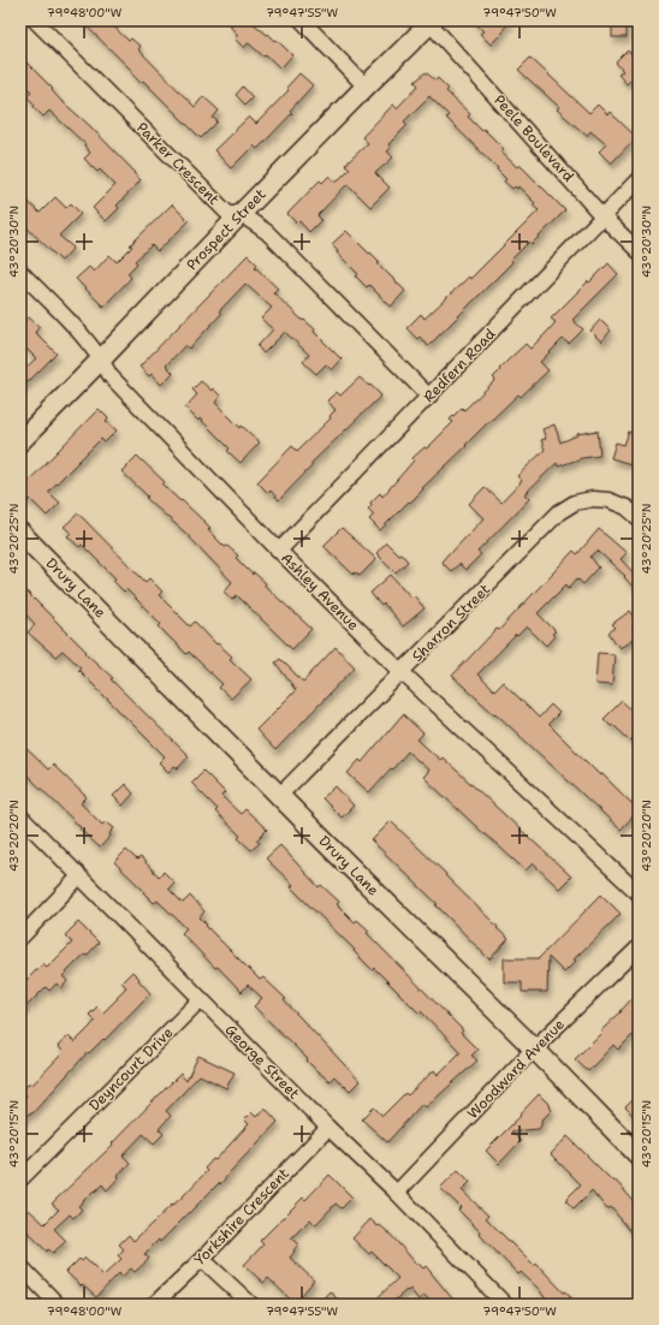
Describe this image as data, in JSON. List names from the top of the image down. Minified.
{"streets":{"street":["Peele Boulevard","Parker Crescent","Prospect Street","Redfern Road","Drury Lane","Ashley Avenue","Sharron Street","George Street","Deyncourt Drive","Woodward Avenue","Yorkshire Crescent"]},"crossings":[["Peele Boulevard","Prospect Street"],["Peele Boulevard","Redfern Road"],["Parker Crescent","Prospect Street"],["Parker Crescent","Redfern Road"],["Prospect Street","Ashley Avenue"],["Redfern Road","Ashley Avenue"],["Drury Lane","Sharron Street"],["Drury Lane","Woodward Avenue"],["Ashley Avenue","Sharron Street"],["George Street","Deyncourt Drive"],["George Street","Woodward Avenue"],["George Street","Yorkshire Crescent"]],"coordinates":["79°48'00\"W","79°47'55\"W","79°47'50\"W","43°20'30\"N","43°20'25\"N","43°20'20\"N","43°20'15\"N"]}
